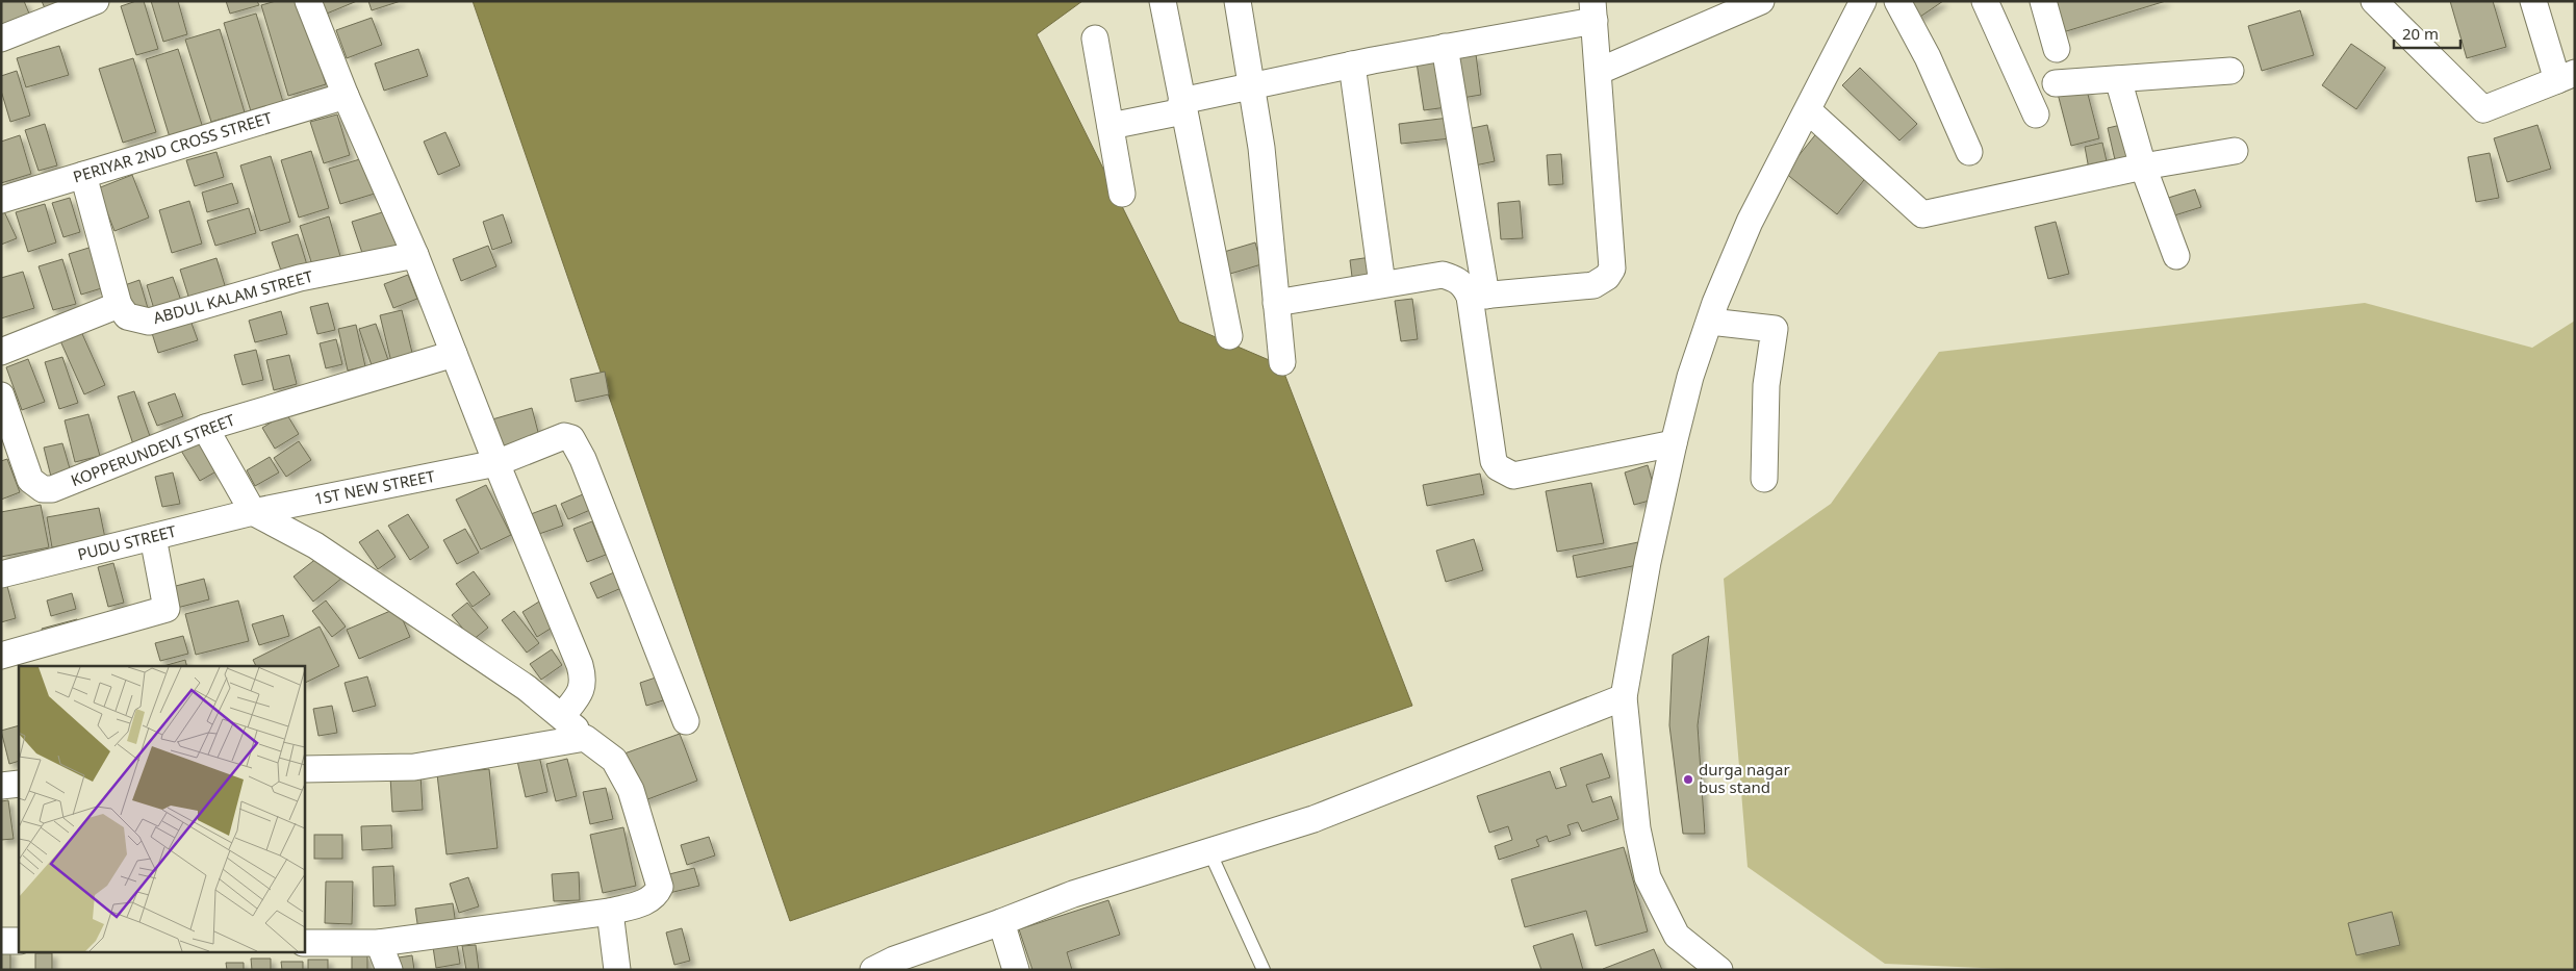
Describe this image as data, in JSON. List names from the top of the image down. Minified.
{"streets":{"street":["PERIYAR 2ND CROSS STREET","ABDUL KALAM STREET","KOPPERUNDEVI STREET","1ST NEW STREET","PUDU STREET"]},"crossings":[["1ST NEW STREET","PUDU STREET"]],"places":["durga nagar bus stand"],"scale_bar":"20 m"}
